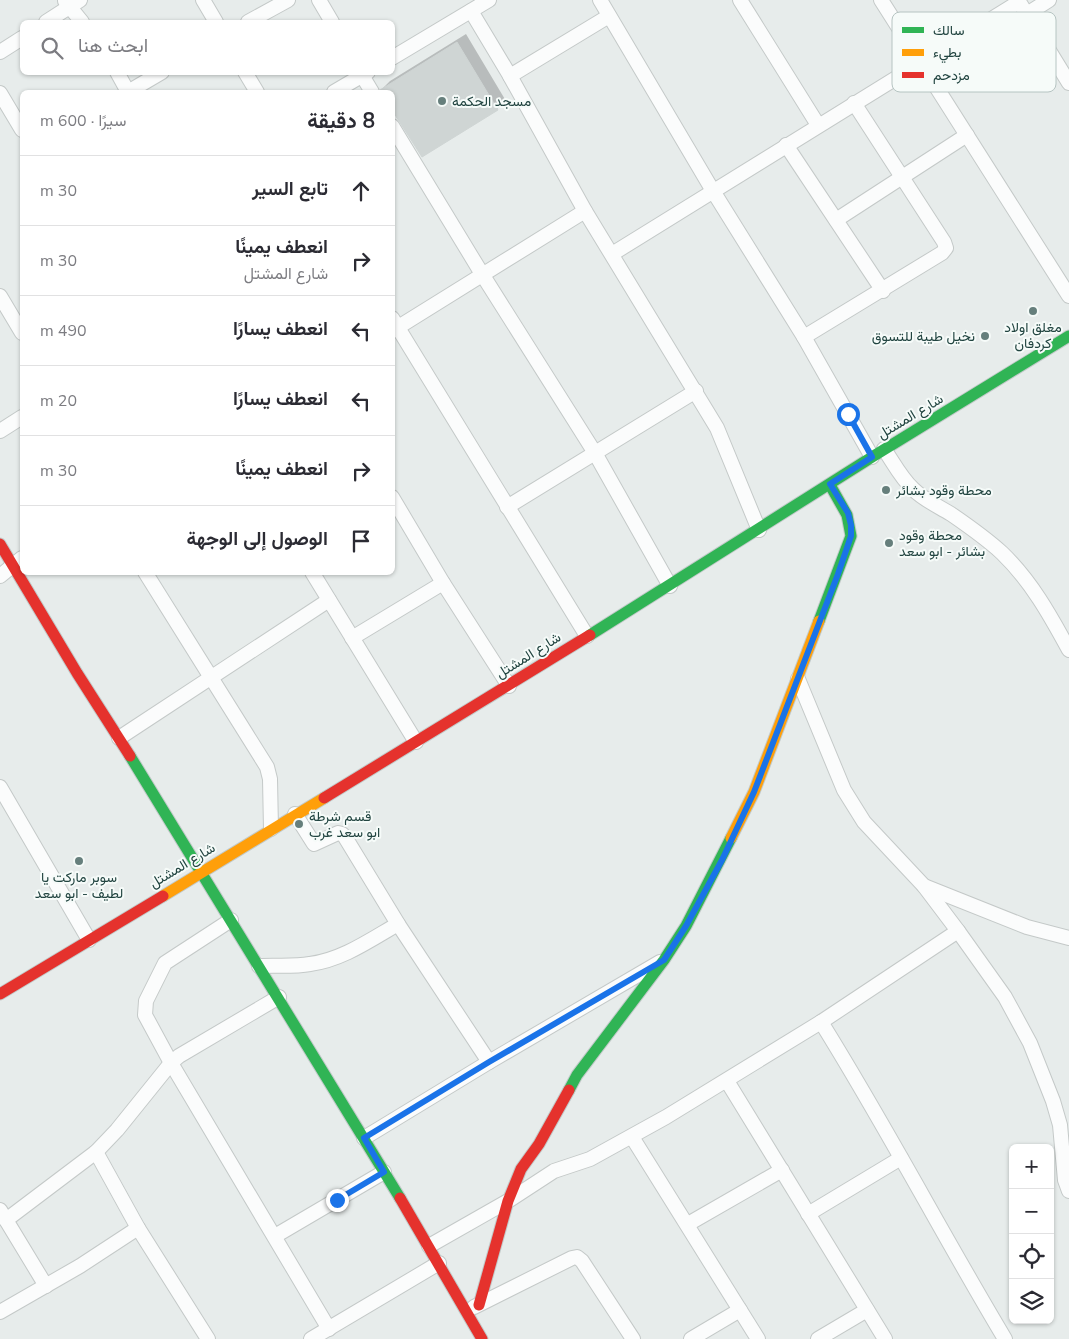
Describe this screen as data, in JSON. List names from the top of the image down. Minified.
{"streets":{"street":["شارع المشتل"]},"places":["مسجد الحكمة","مغلق اولاد كردفان","نخيل طيبة للتسوق","محطة وقود بشائر","محطة وقود بشائر - ابو سعد","قسم شرطة ابو سعد غرب","سوبر ماركت يا لطيف - ابو سعد"],"legend":["سالك","بطيء","مزدحم"],"page":{"search":"ابحث هنا","heading":["8 دقيقة","سيرًا · 600 m"],"list":[["تابع السير","30 m"],["انعطف يمينًا","شارع المشتل","30 m"],["انعطف يسارًا","490 m"],["انعطف يسارًا","20 m"],["انعطف يمينًا","30 m"],"الوصول إلى الوجهة"],"map_buttons":["+","−"]}}
